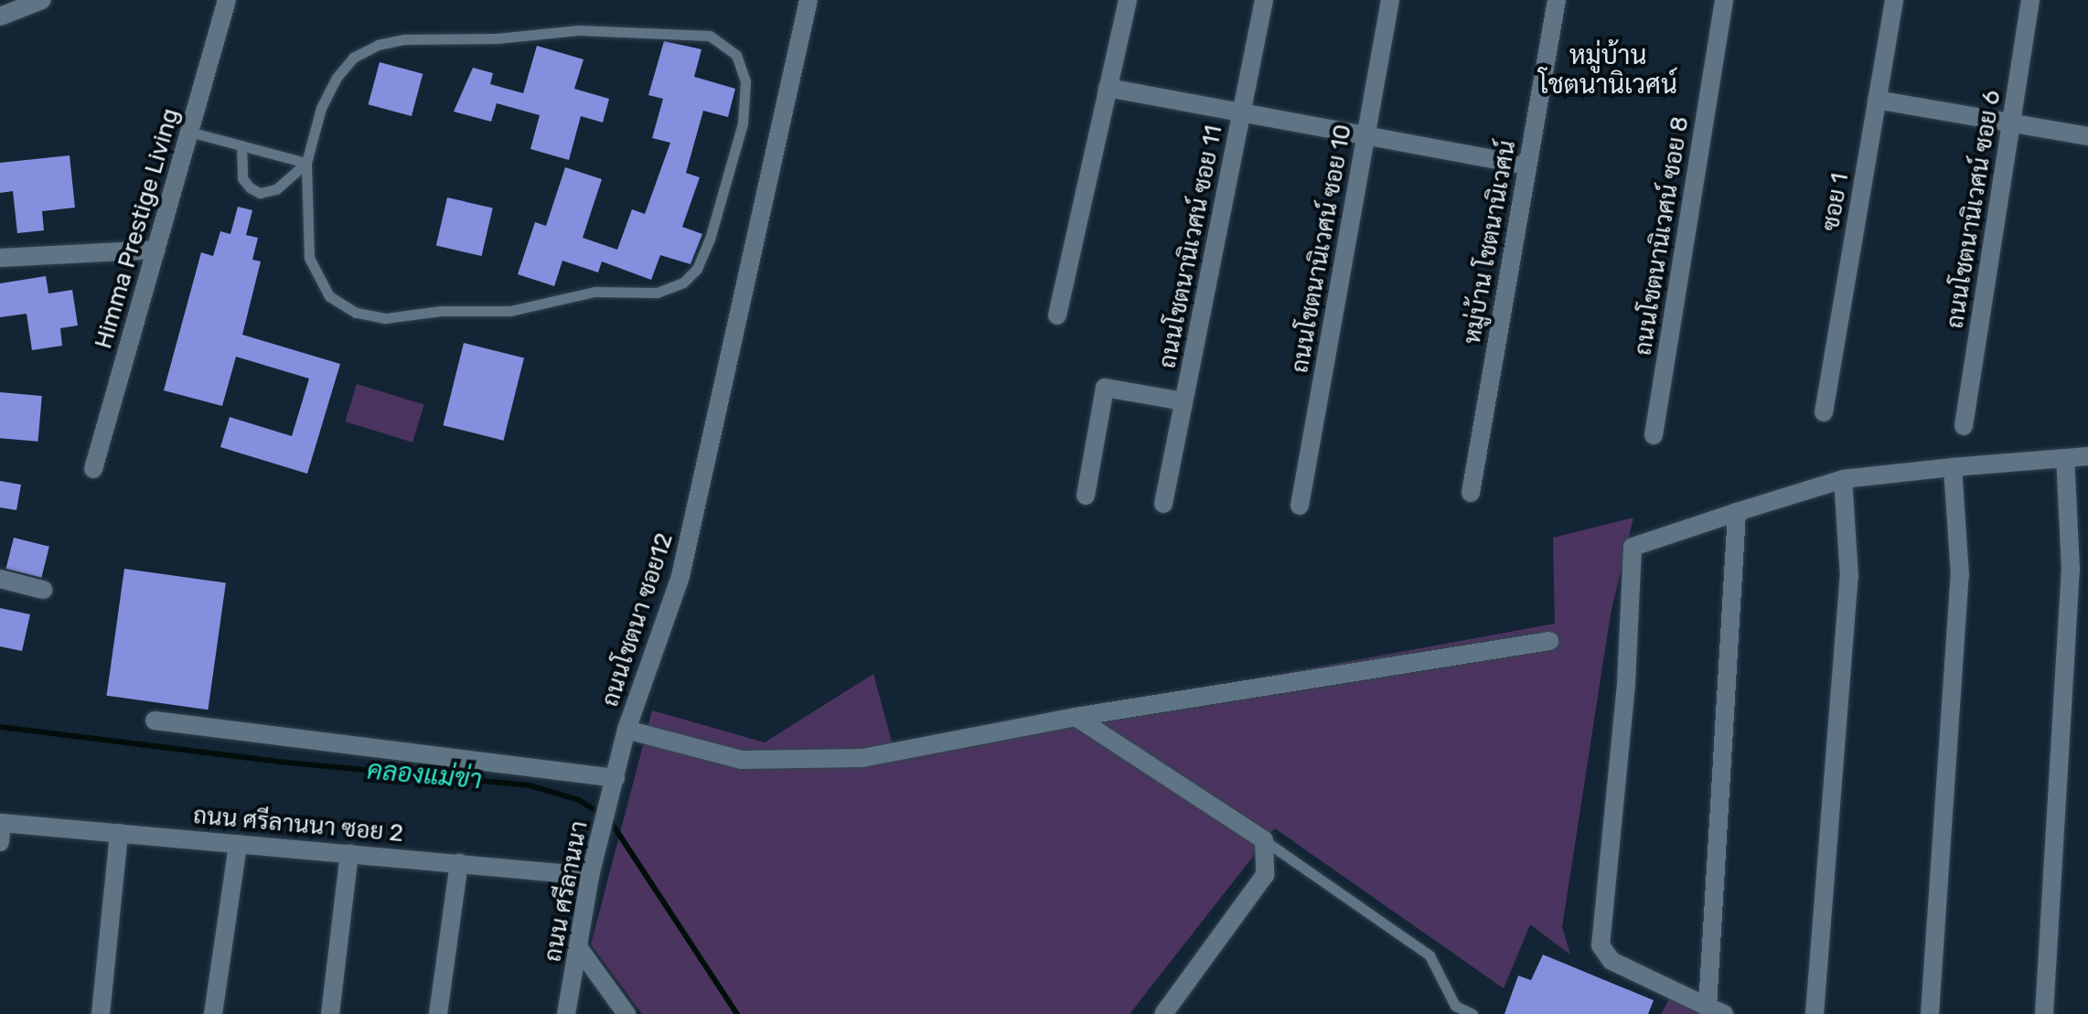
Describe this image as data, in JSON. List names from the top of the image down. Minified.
{"streets":{"street":["ซอย 1","ถนนโชตนานิเวศน์ ซอย 6","Himma Prestige Living","ถนนโชตนานิเวศน์ ซอย 8","หมู่บ้าน โชตนานิเวศน์","ถนนโชตนานิเวศน์ ซอย 11","ถนนโชตนานิเวศน์ ซอย 10","ถนนโชตนา ซอย12","ถนน ศรีลานนา ซอย 2","ถนน ศรีลานนา"]},"crossings":[["ถนนโชตนา ซอย12","ถนน ศรีลานนา"],["ถนน ศรีลานนา ซอย 2","ถนน ศรีลานนา"]],"districts":["หมู่บ้าน โชตนานิเวศน์"],"water":["คลองแม่ข่า"]}
